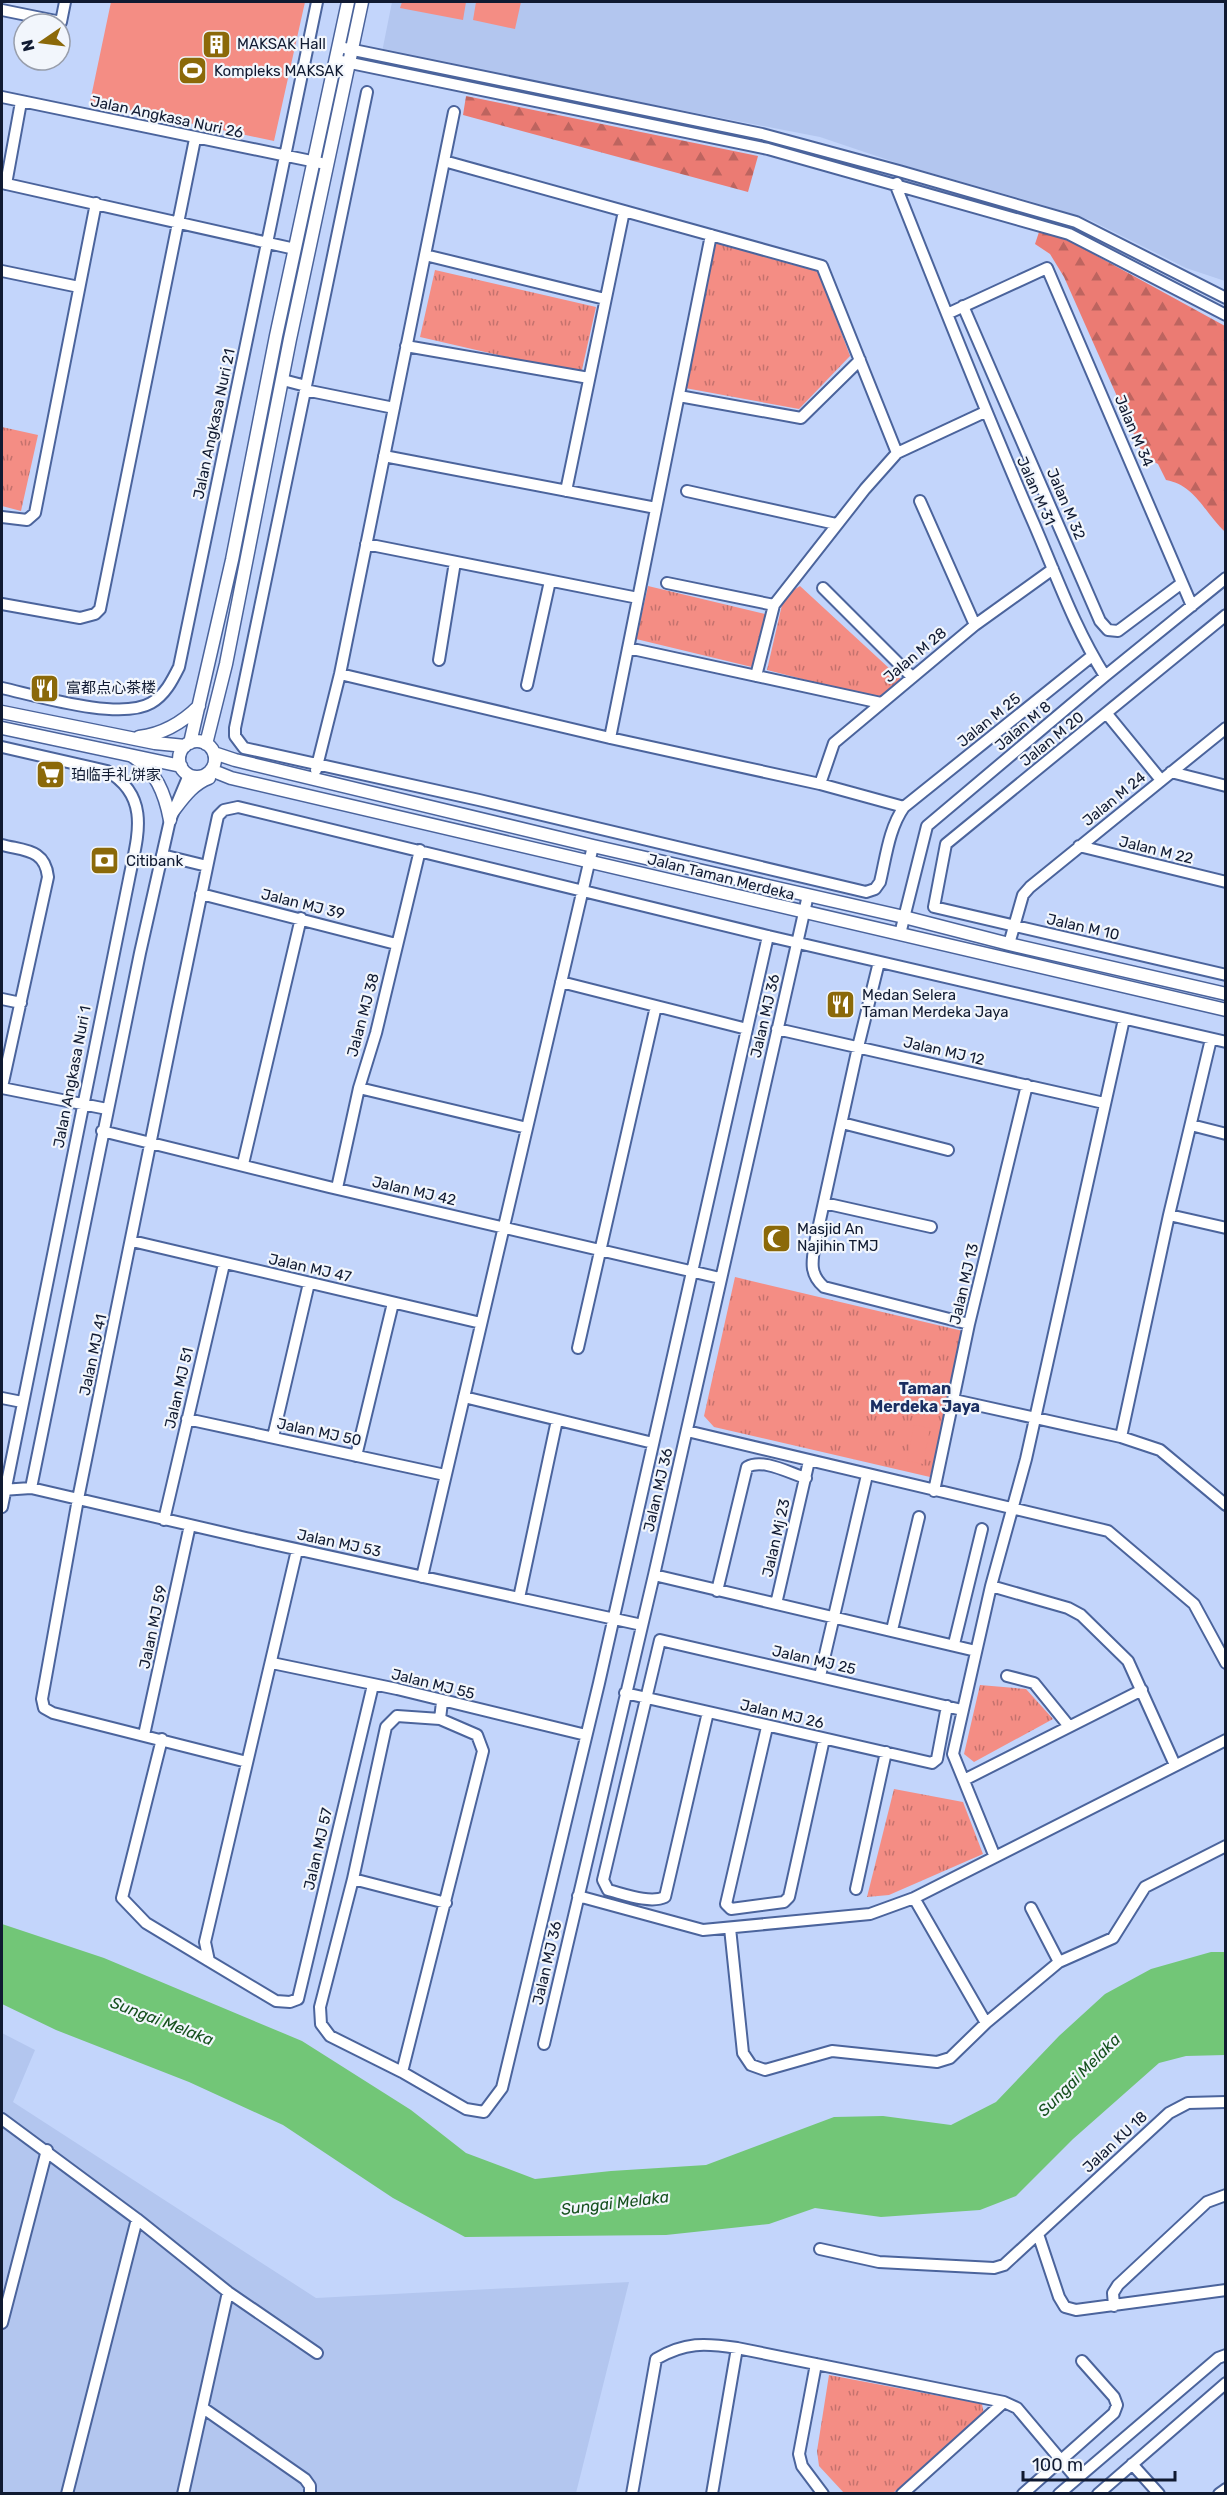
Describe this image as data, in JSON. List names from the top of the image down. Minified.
{"streets":{"main road":["Jalan Taman Merdeka"],"street":["Jalan Angkasa Nuri 26","Jalan Angkasa Nuri 21","Jalan M 34","Jalan M 31","Jalan M 32","Jalan M 28","Jalan M 25","Jalan M 8","Jalan M 20","Jalan M 24","Jalan M 22","Jalan MJ 39","Jalan M 10","Jalan MJ 38","Jalan MJ 36","Jalan MJ 12","Jalan Angkasa Nuri 1","Jalan MJ 42","Jalan MJ 47","Jalan MJ 13","Jalan MJ 41","Jalan MJ 51","Jalan MJ 50","Jalan Mj 23","Jalan MJ 53","Jalan MJ 59","Jalan MJ 25","Jalan MJ 55","Jalan MJ 26","Jalan MJ 57","Jalan KU 18"]},"crossings":[["Jalan Angkasa Nuri 26","Jalan Angkasa Nuri 21"],["Jalan M 34","Jalan M 32"],["Jalan M 34","Jalan M 8"],["Jalan M 31","Jalan M 28"],["Jalan M 31","Jalan M 25"],["Jalan M 31","Jalan M 8"],["Jalan M 8","Jalan Taman Merdeka"],["Jalan M 20","Jalan M 10"],["Jalan M 24","Jalan M 22"],["Jalan M 24","Jalan M 10"],["Jalan Taman Merdeka","Jalan MJ 36"],["Jalan MJ 39","Jalan MJ 38"],["Jalan MJ 39","Jalan MJ 41"],["Jalan MJ 38","Jalan MJ 42"],["Jalan MJ 38","Jalan MJ 41"],["Jalan MJ 36","Jalan MJ 12"],["Jalan MJ 36","Jalan MJ 42"],["Jalan MJ 36","Jalan MJ 53"],["Jalan MJ 36","Jalan MJ 26"],["Jalan MJ 12","Jalan MJ 13"],["Jalan Angkasa Nuri 1","Jalan MJ 53"],["Jalan MJ 42","Jalan MJ 41"],["Jalan MJ 47","Jalan MJ 41"],["Jalan MJ 47","Jalan MJ 51"],["Jalan MJ 41","Jalan MJ 53"],["Jalan MJ 41","Jalan MJ 59"],["Jalan MJ 51","Jalan MJ 50"],["Jalan MJ 51","Jalan MJ 53"],["Jalan MJ 53","Jalan MJ 59"],["Jalan MJ 25","Jalan MJ 26"],["Jalan MJ 55","Jalan MJ 57"]],"districts":["Taman Merdeka Jaya"],"water":["Sungai Melaka"],"places":{"building":["MAKSAK Hall"],"sports":["Kompleks MAKSAK"],"restaurant":["富都点心茶楼","Medan Selera Taman Merdeka Jaya"],"supermarket":["珀临手礼饼家"],"bank":["Citibank"],"mosque":["Masjid An Najihin TMJ"]},"scale_bar":"100 m","north":"left"}
